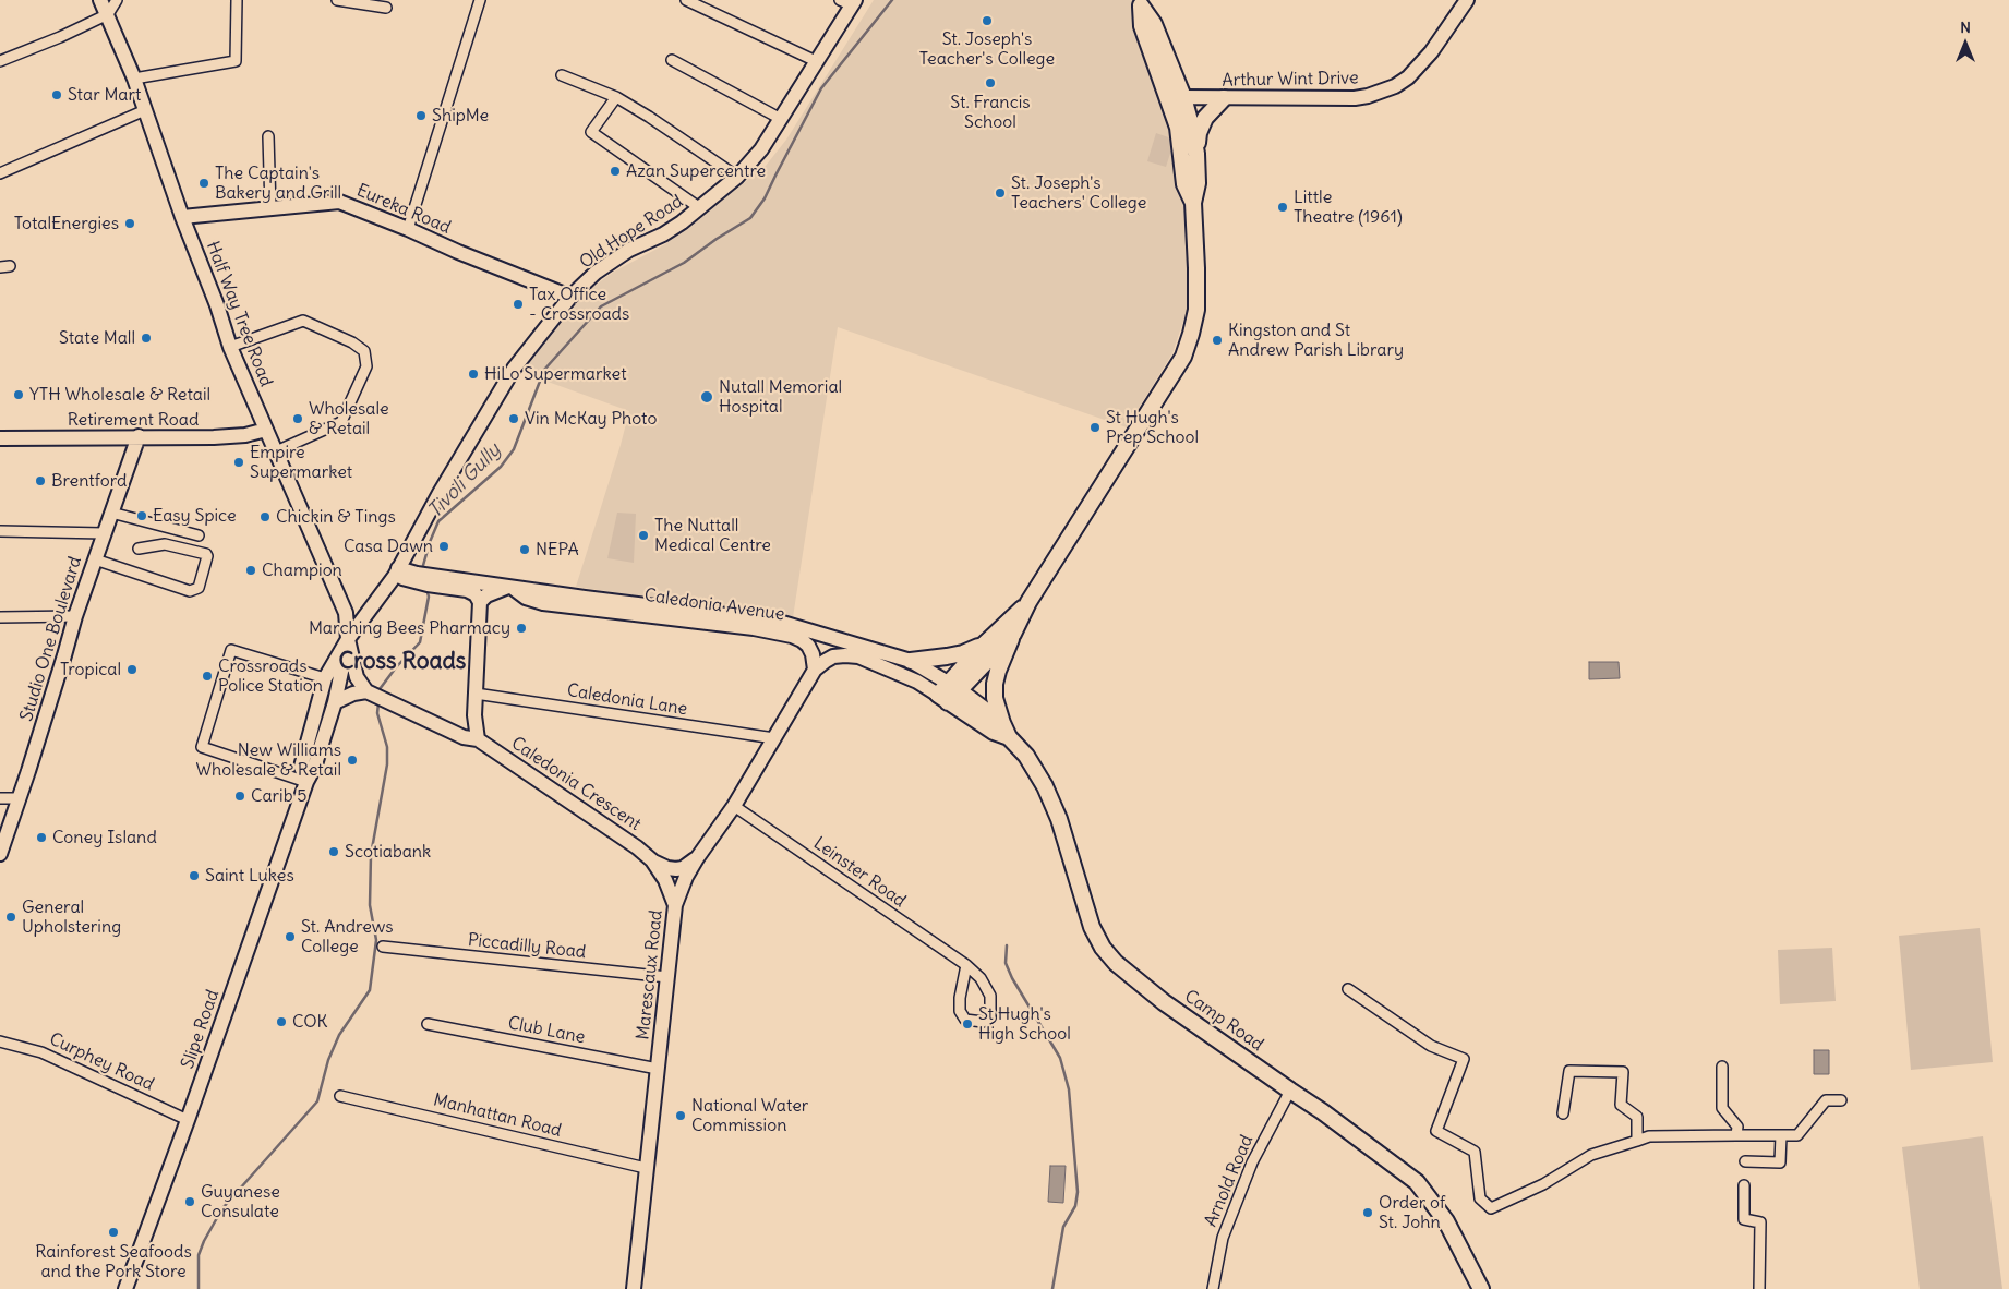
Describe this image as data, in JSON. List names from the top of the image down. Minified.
{"streets":{"main road":["Arthur Wint Drive","Eureka Road","Old Hope Road","Half Way Tree Road","Retirement Road","Caledonia Avenue","Studio One Boulevard","Caledonia Crescent","Marescaux Road","Camp Road","Slipe Road"],"street":["Caledonia Lane","Leinster Road","Piccadilly Road","Club Lane","Curphey Road","Manhattan Road","Arnold Road"]},"crossings":[["Eureka Road","Old Hope Road"],["Eureka Road","Half Way Tree Road"],["Old Hope Road","Half Way Tree Road"],["Old Hope Road","Slipe Road"],["Half Way Tree Road","Retirement Road"],["Half Way Tree Road","Slipe Road"],["Retirement Road","Studio One Boulevard"],["Caledonia Avenue","Marescaux Road"],["Caledonia Avenue","Camp Road"],["Caledonia Lane","Marescaux Road"],["Caledonia Crescent","Marescaux Road"],["Leinster Road","Marescaux Road"],["Piccadilly Road","Marescaux Road"],["Marescaux Road","Club Lane"],["Marescaux Road","Manhattan Road"],["Camp Road","Arnold Road"],["Slipe Road","Curphey Road"]],"districts":["Cross Roads"],"water":["Tivoli Gully"],"places":["St. Joseph's Teacher's College","St. Francis School","Star Mart","ShipMe","Azan Supercentre","The Captain's Bakery and Grill","St. Joseph's Teachers' College","Little Theatre (1961)","TotalEnergies","Tax Office - Crossroads","State Mall","Kingston and St Andrew Parish Library","HiLo Supermarket","YTH Wholesale & Retail","Nutall Memorial Hospital","Wholesale & Retail","Vin McKay Photo","St Hugh's Prep School","Empire Supermarket","Brentford","Easy Spice","Chickin & Tings","The Nuttall Medical Centre","Casa Dawn","NEPA","Champion","Marching Bees Pharmacy","Tropical","Crossroads Police Station","New Williams Wholesale & Retail","Carib 5","Coney Island","Scotiabank","Saint Lukes","General Upholstering","St. Andrews College","COK","St Hugh's High School","National Water Commission","Guyanese Consulate","Order of St. John","Rainforest Seafoods and the Pork Store"],"north":"top"}
